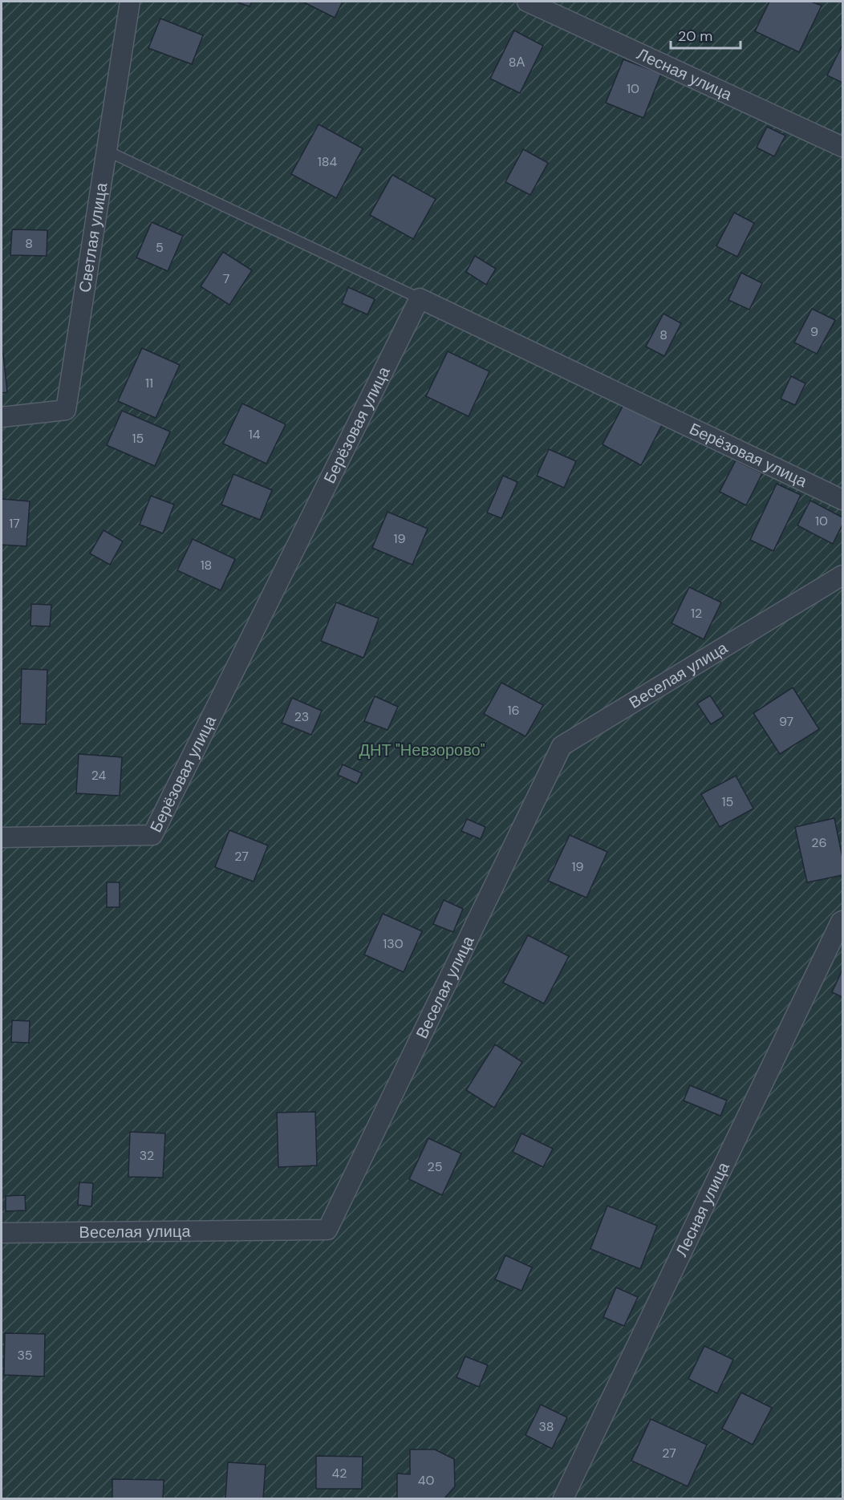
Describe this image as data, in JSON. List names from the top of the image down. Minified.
{"streets":{"street":["Лесная улица","Светлая улица","Берёзовая улица","Веселая улица"]},"parks":["ДНТ \"Невзорово\""],"house_numbers":["8А","10","184","8","5","7","9","8","11","14","15","10","17","19","18","12","16","23","97","24","15","26","27","19","130","32","25","35","38","27","42","40"],"scale_bar":"20 m"}
